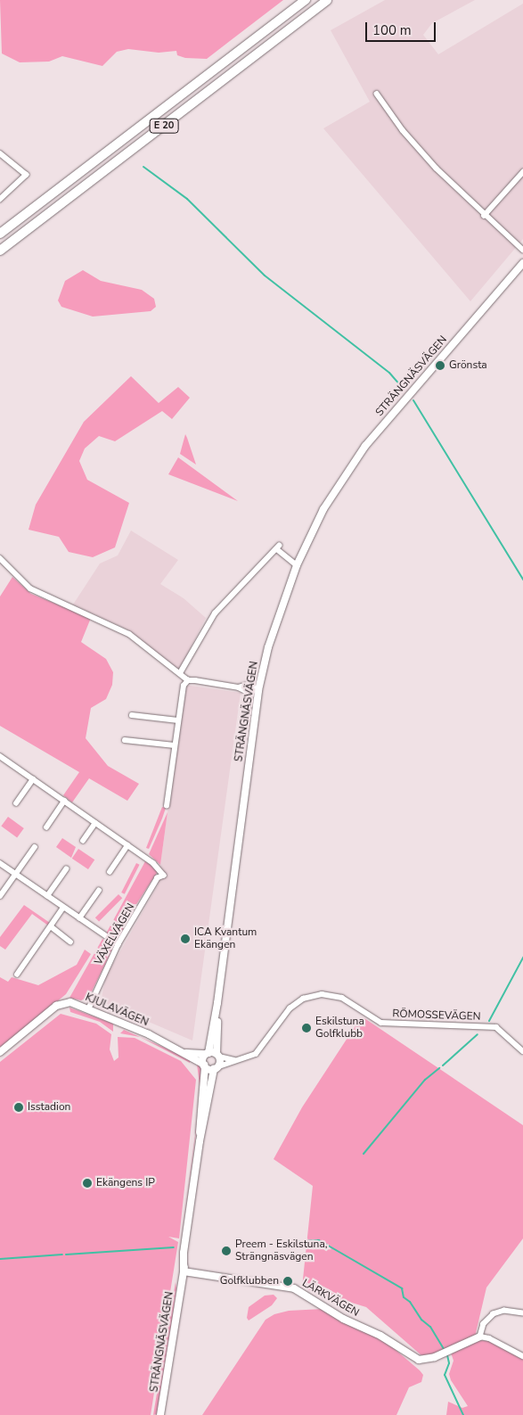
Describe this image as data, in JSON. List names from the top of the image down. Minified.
{"streets":{"highway":["E 20"],"main road":["STRÄNGNÄSVÄGEN","KJULAVÄGEN","LÄRKVÄGEN"],"street":["VÄXELVÄGEN","RÖMOSSEVÄGEN"]},"crossings":[["STRÄNGNÄSVÄGEN","KJULAVÄGEN"],["STRÄNGNÄSVÄGEN","RÖMOSSEVÄGEN"],["STRÄNGNÄSVÄGEN","LÄRKVÄGEN"],["VÄXELVÄGEN","KJULAVÄGEN"],["KJULAVÄGEN","RÖMOSSEVÄGEN"]],"places":["Grönsta","ICA Kvantum Ekängen","Eskilstuna Golfklubb","Isstadion","Ekängens IP","Preem - Eskilstuna, Strängnäsvägen","Golfklubben"],"scale_bar":"100 m"}
